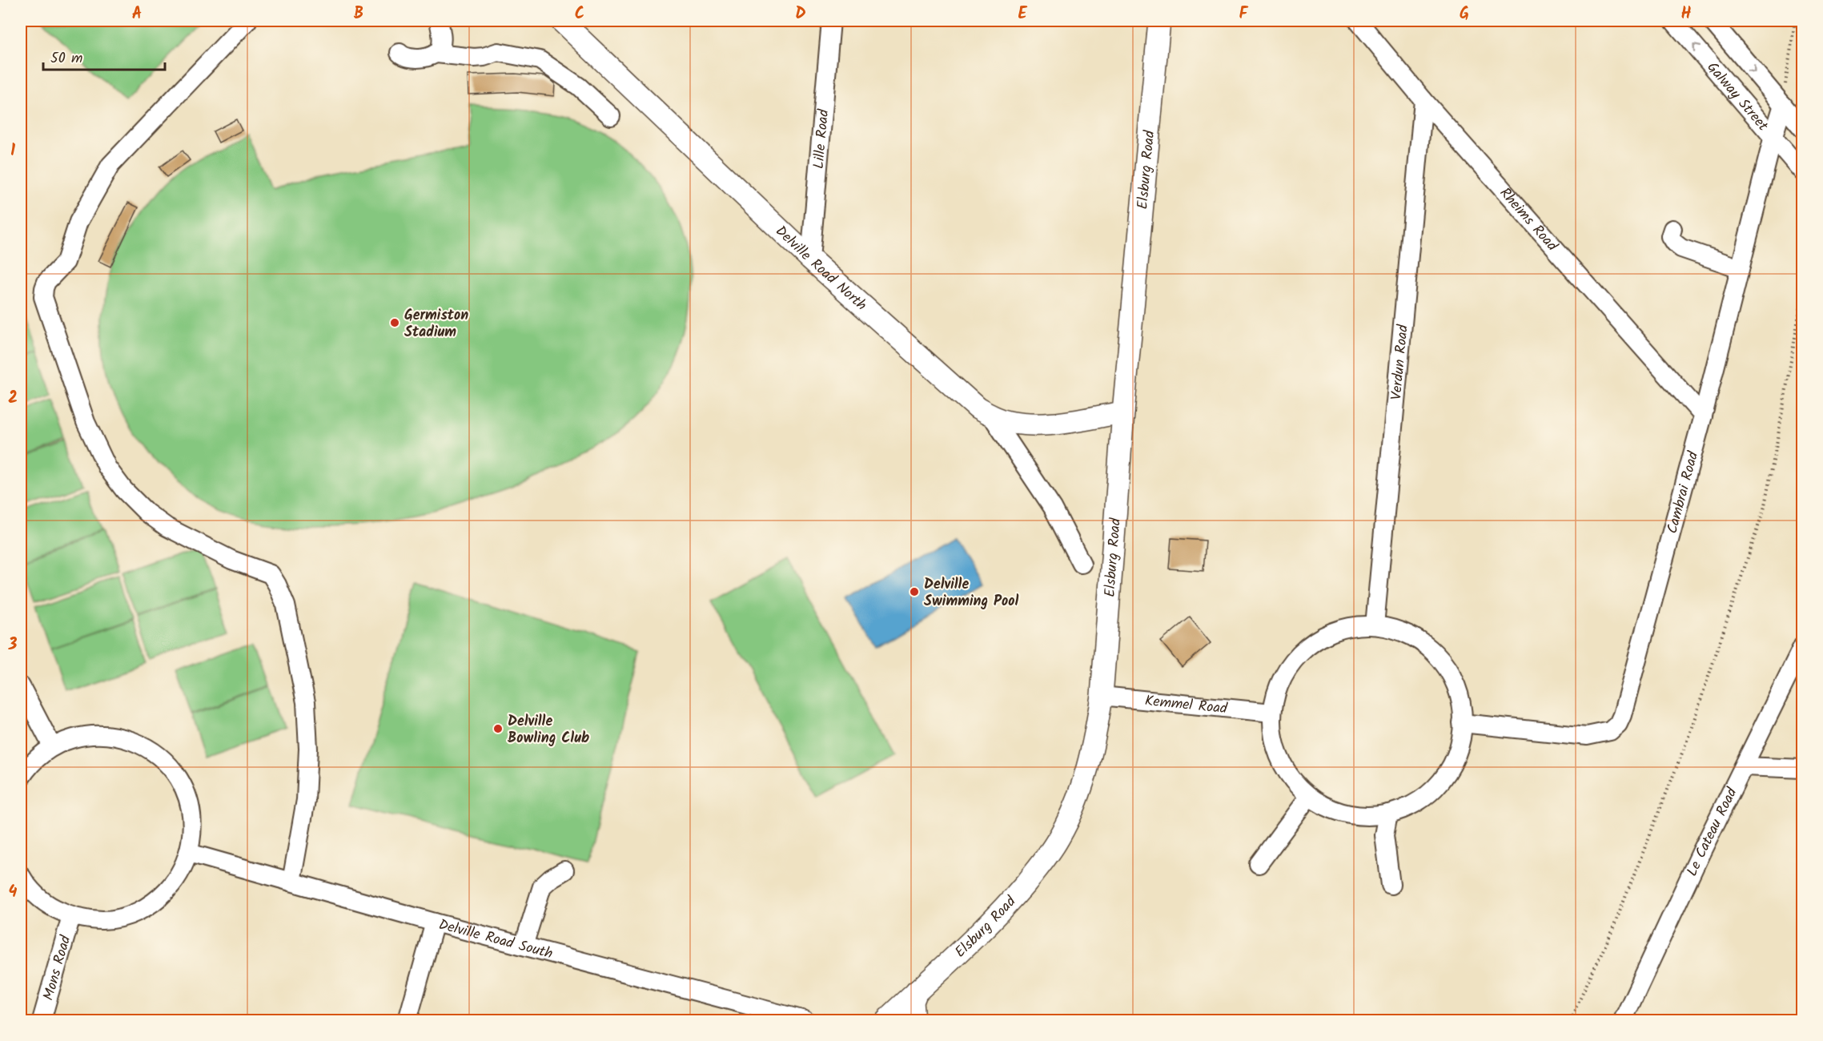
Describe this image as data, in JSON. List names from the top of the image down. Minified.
{"streets":{"main road":["Elsburg Road","Delville Road North"],"street":["Galway Street","Lille Road","Rheims Road","Verdun Road","Cambrai Road","Kemmel Road","Le Cateau Road","Delville Road South","Mons Road"]},"crossings":[["Galway Street","Cambrai Road"],["Lille Road","Delville Road North"],["Elsburg Road","Delville Road North"],["Elsburg Road","Kemmel Road"],["Rheims Road","Verdun Road"],["Rheims Road","Cambrai Road"]],"places":["Germiston Stadium","Delville Swimming Pool","Delville Bowling Club"],"scale_bar":"50 m","grid":{"columns":["A","B","C","D","E","F","G","H"],"rows":["1","2","3","4"]}}
